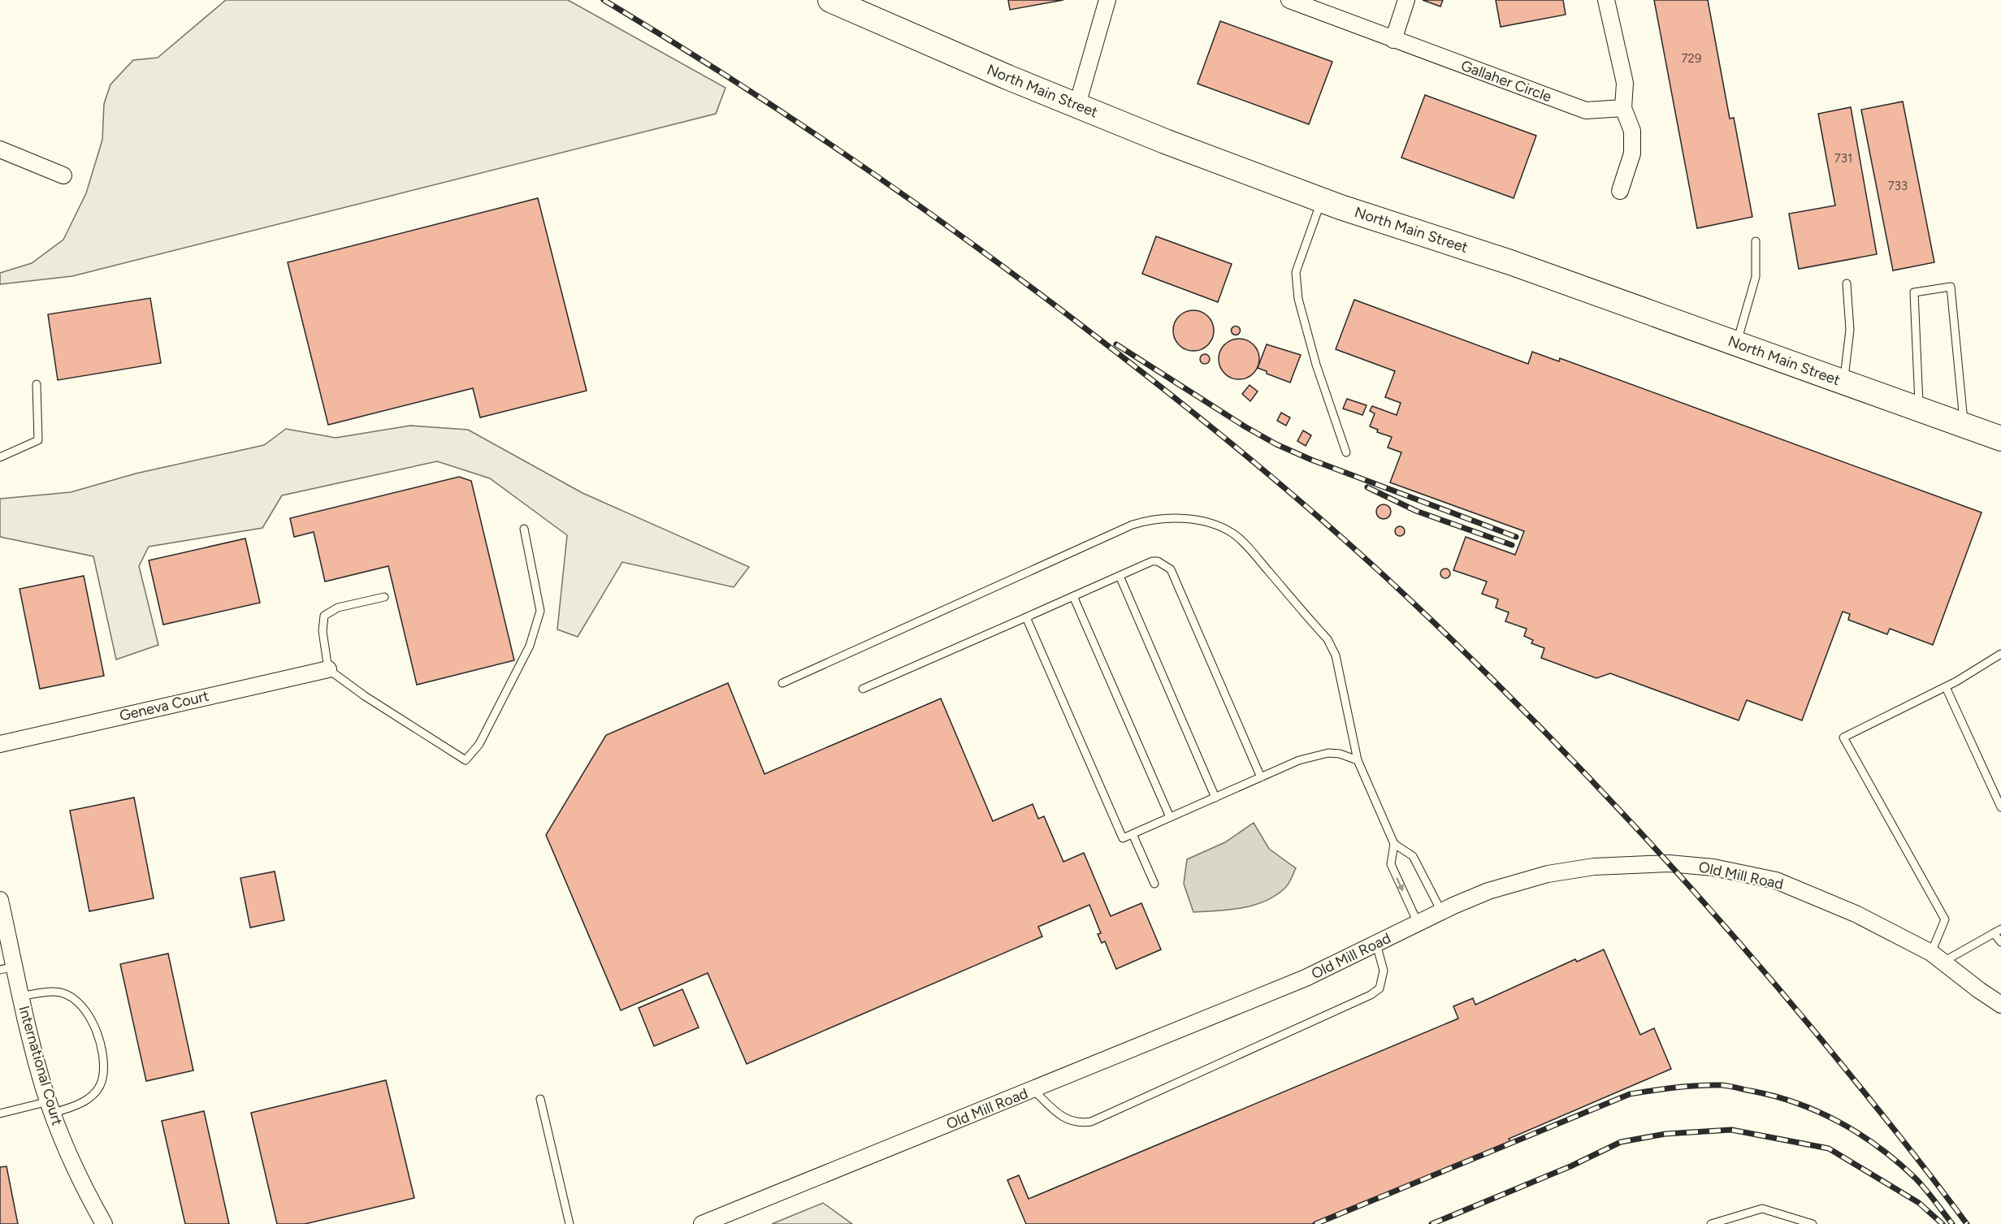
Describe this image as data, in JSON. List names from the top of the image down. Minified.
{"streets":{"main road":["North Main Street"],"street":["Gallaher Circle","Geneva Court","Old Mill Road","International Court"]},"house_numbers":["729","731","733"]}
